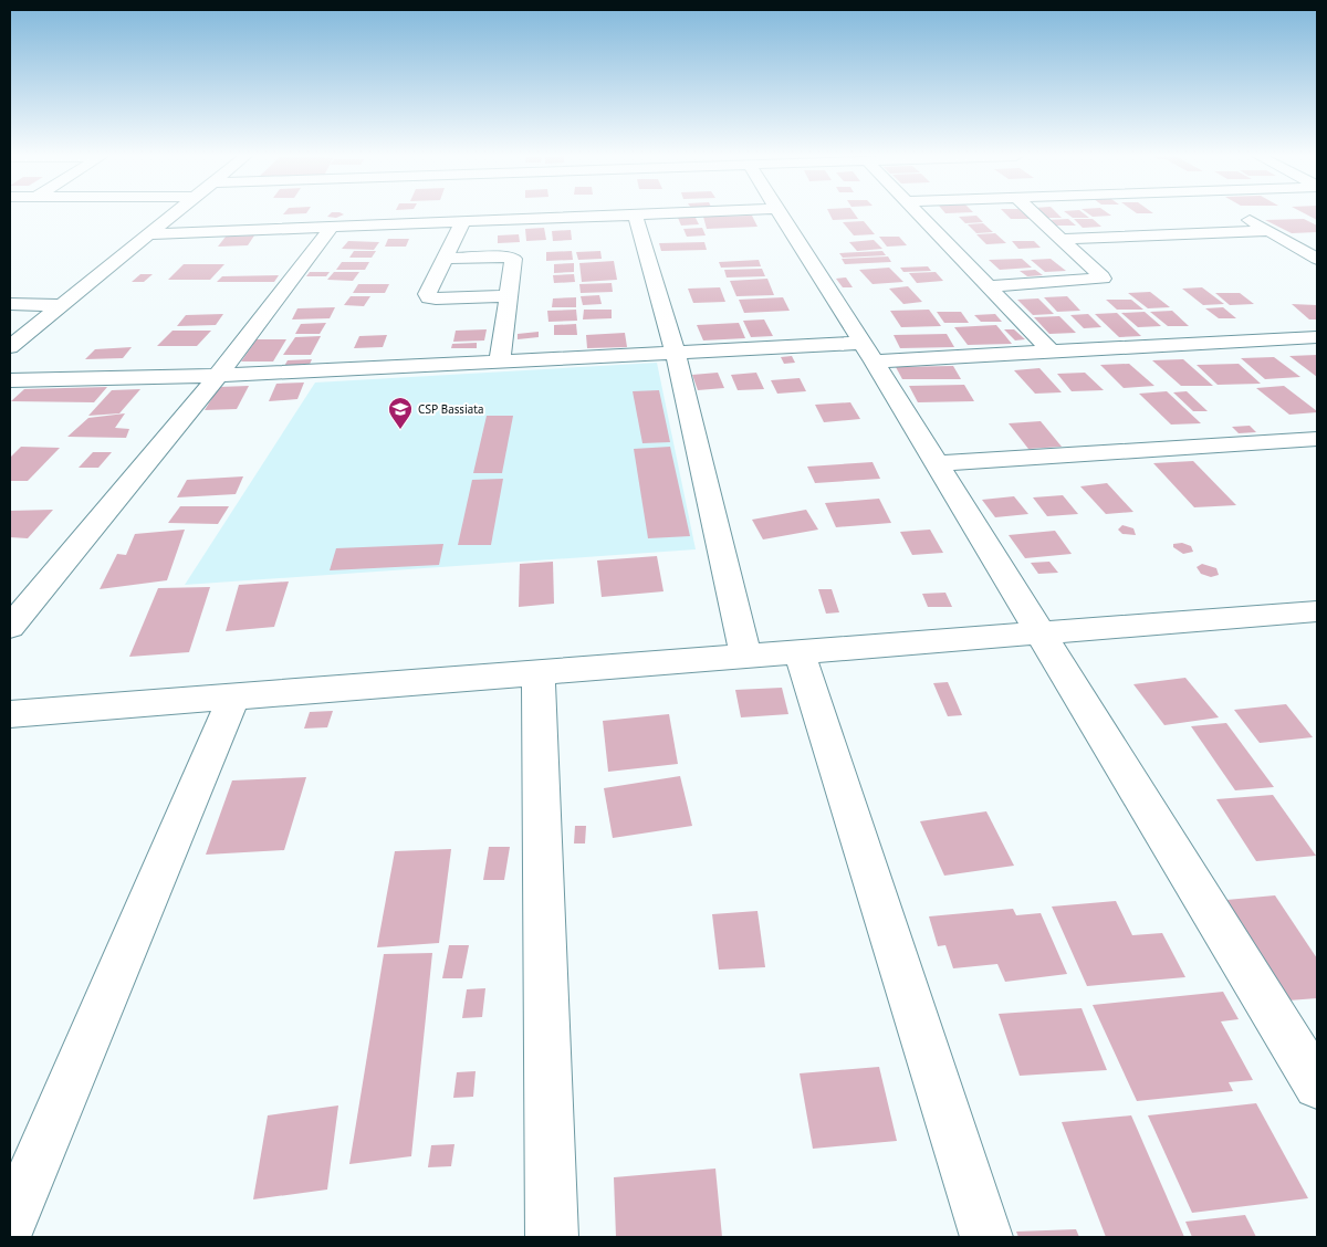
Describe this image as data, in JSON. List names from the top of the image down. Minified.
{"places":{"school or university":["CSP Bassiata"]}}
